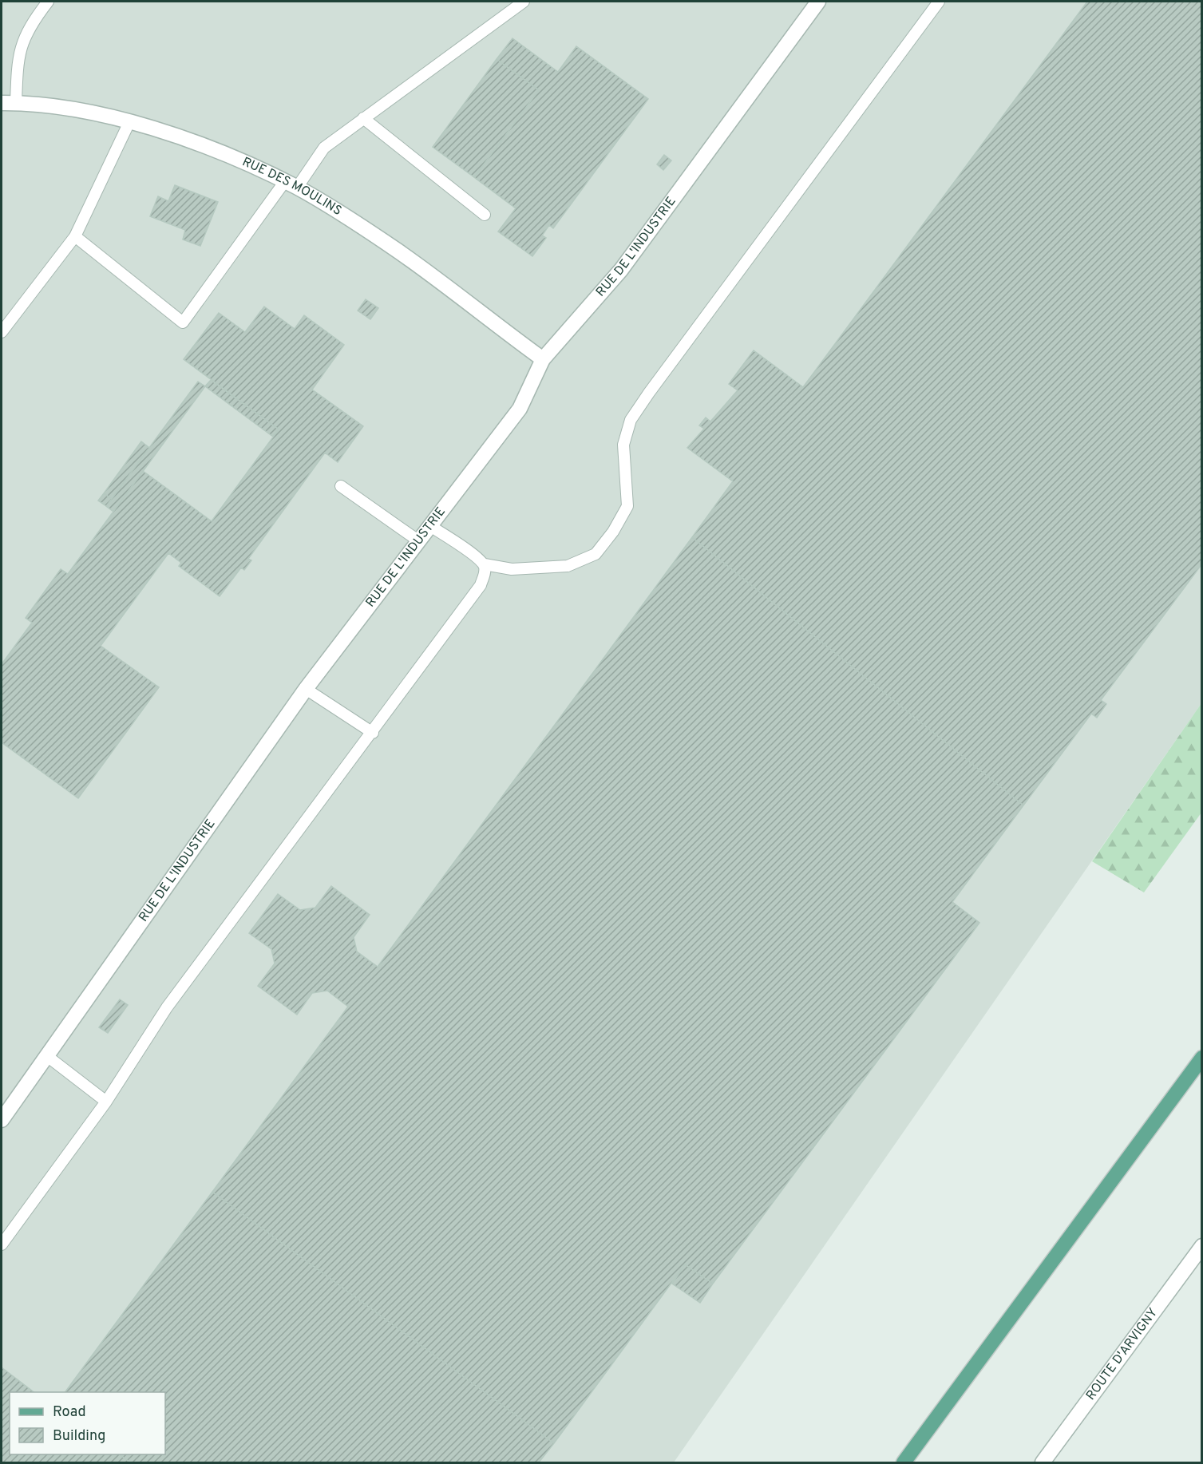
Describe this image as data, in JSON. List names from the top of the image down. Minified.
{"streets":{"street":["RUE DES MOULINS","RUE DE L'INDUSTRIE","ROUTE D'ARVIGNY"]},"crossings":[["RUE DES MOULINS","RUE DE L'INDUSTRIE"]],"legend":["Road","Building"]}
